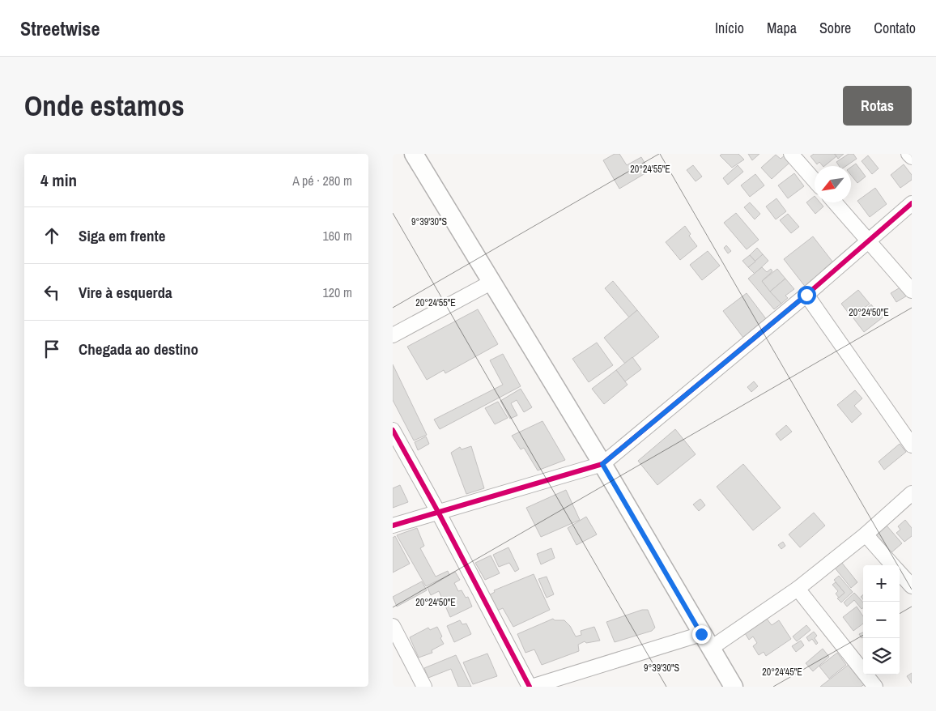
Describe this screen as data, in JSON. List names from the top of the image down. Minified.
{"north":"bottom left","page":{"header":"Streetwise","nav":["Início","Mapa","Sobre","Contato"],"buttons":"Rotas","title":"Onde estamos","heading":["4 min","A pé · 280 m"],"list":[["Siga em frente","160 m"],["Vire à esquerda","120 m"],"Chegada ao destino"],"map_buttons":["+","−"]},"coordinates":["20°24'55\"E","9°39'30\"S","20°24'50\"E","20°24'45\"E"]}
